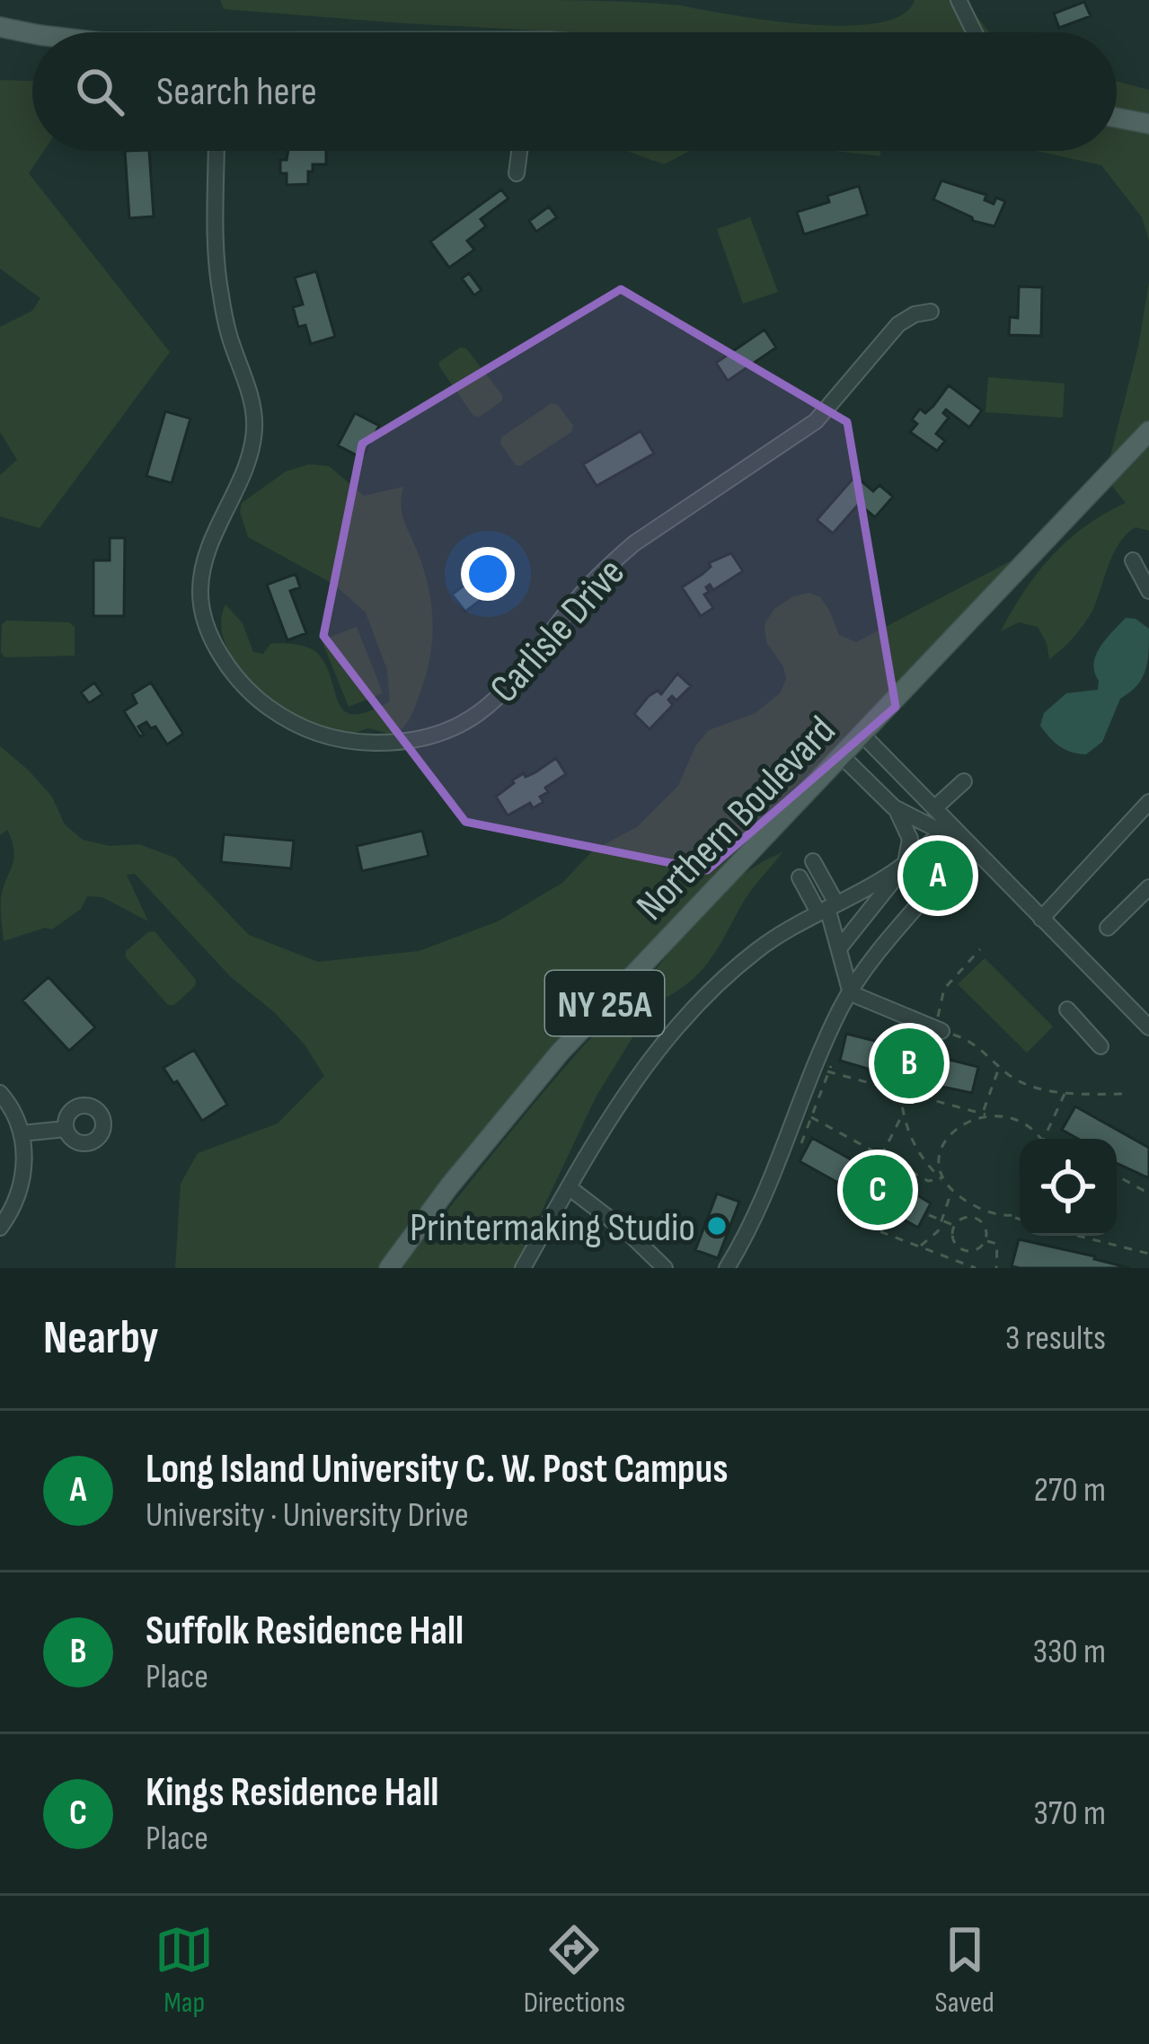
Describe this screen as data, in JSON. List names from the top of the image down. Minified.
{"streets":{"main road":["Northern Boulevard","NY 25A"],"street":["Carlisle Drive"]},"places":["Printermaking Studio"],"page":{"search":"Search here","pins":["A","B","C"],"heading":["Nearby","3 results"],"list":[{"mark":"A","name":"Long Island University C. W. Post Campus","note":"University · University Drive","value":"270 m"},{"mark":"B","name":"Suffolk Residence Hall","note":"Place","value":"330 m"},{"mark":"C","name":"Kings Residence Hall","note":"Place","value":"370 m"}],"nav":["Map","Directions","Saved"]}}
